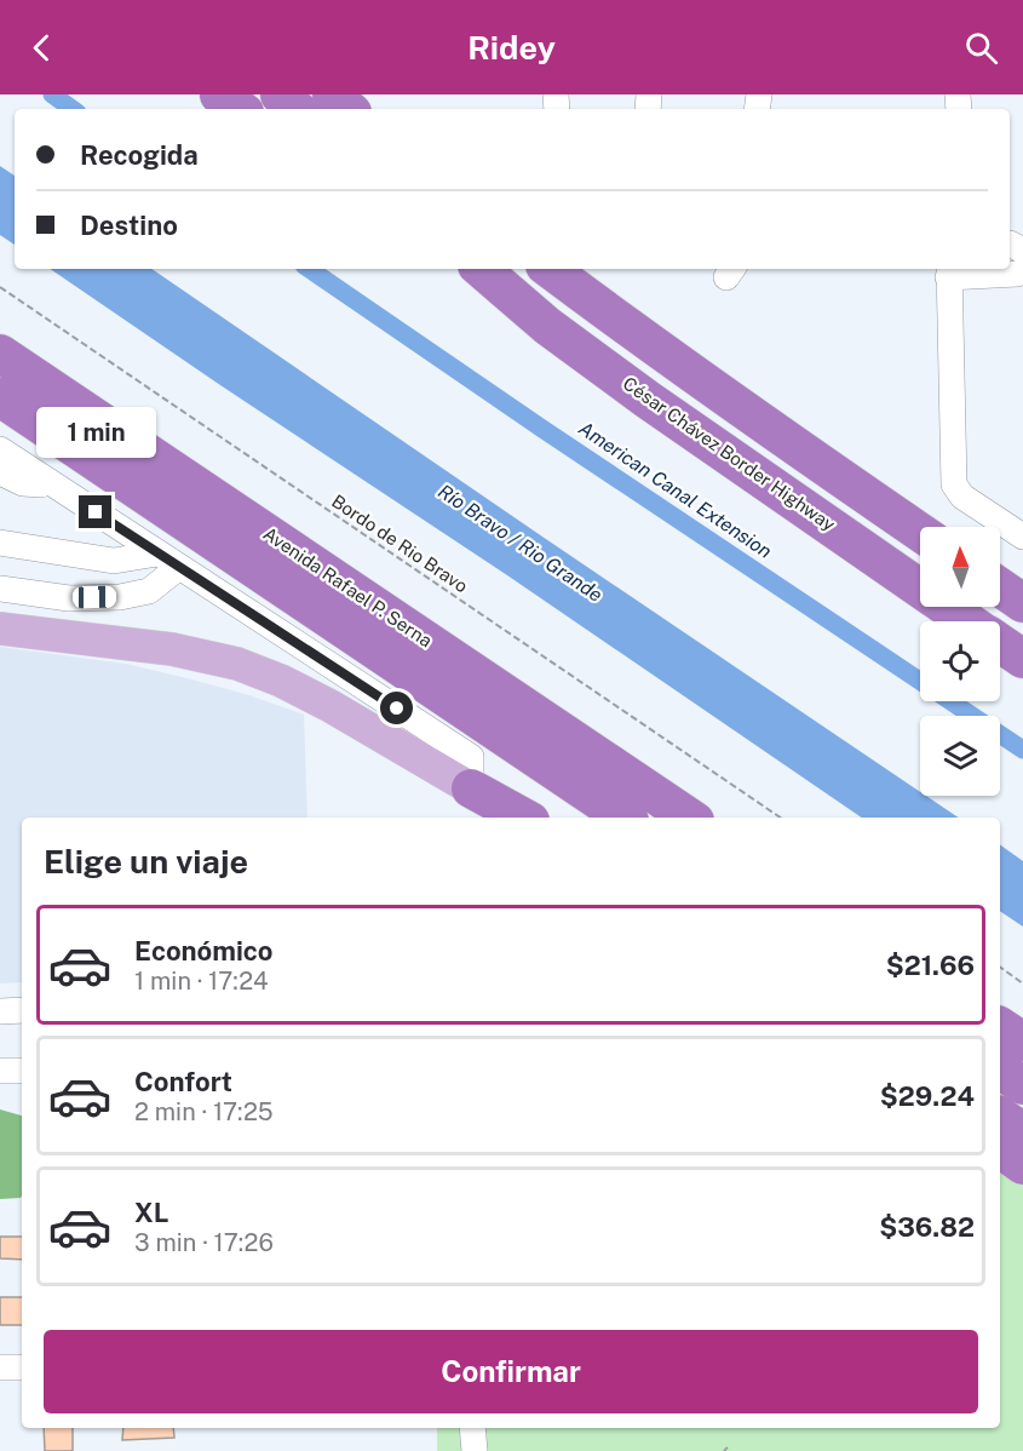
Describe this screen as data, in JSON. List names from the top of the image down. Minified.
{"streets":{"highway":["César Chávez Border Highway","Avenida Rafael P. Serna"],"path":["Bordo de Rio Bravo"]},"water":["American Canal Extension","Río Bravo / Rio Grande"],"north":"top","page":{"header":"Ridey","banner":["Recogida","Destino"],"bubble":"1 min","heading":"Elige un viaje","list":[{"name":"Económico","note":"1 min · 17:24","value":"$21.66"},{"name":"Confort","note":"2 min · 17:25","value":"$29.24"},{"name":"XL","note":"3 min · 17:26","value":"$36.82"}],"buttons":"Confirmar"}}
